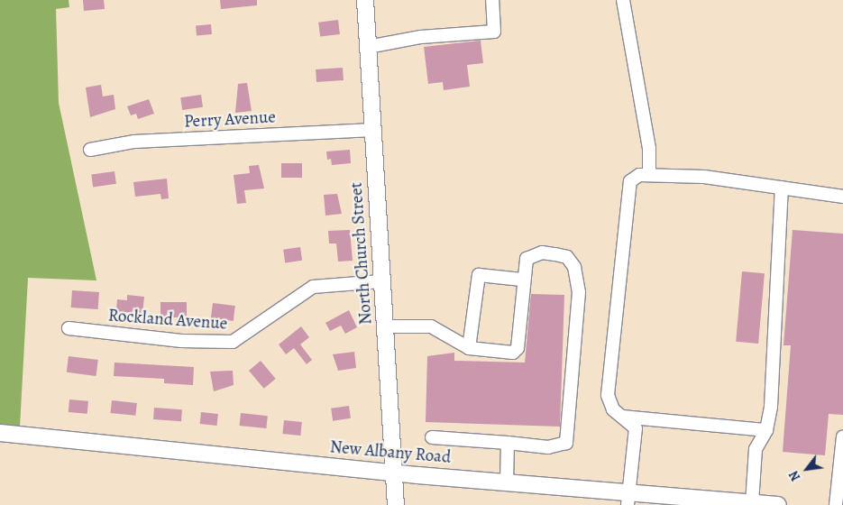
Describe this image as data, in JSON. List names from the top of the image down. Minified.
{"streets":{"main road":["North Church Street","New Albany Road"],"street":["Perry Avenue","Rockland Avenue"]},"crossings":[["Perry Avenue","North Church Street"],["North Church Street","Rockland Avenue"],["North Church Street","New Albany Road"]],"north":"bottom left"}
